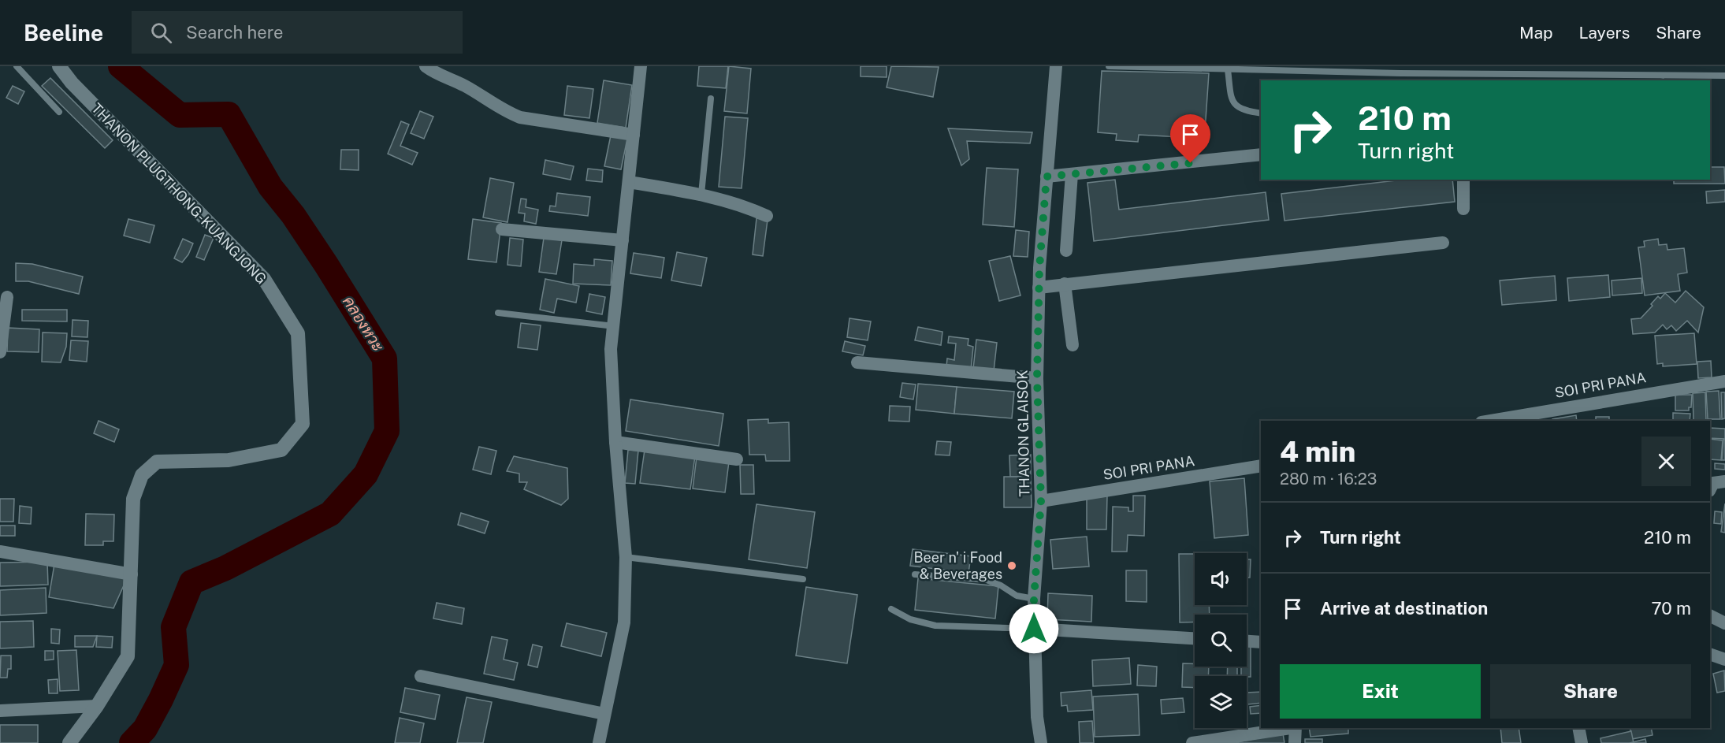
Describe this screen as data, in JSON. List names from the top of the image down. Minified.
{"streets":{"street":["THANON PLUGTHONG-KUANGJONG","SOI PRI PANA","THANON GLAISOK"]},"crossings":[["SOI PRI PANA","THANON GLAISOK"]],"water":["คลองหวะ"],"places":["Beer n' i Food & Beverages"],"page":{"header":"Beeline","search":"Search here","nav":["Map","Layers","Share"],"turn":["210 m","Turn right"],"heading":["4 min","280 m · 16:23"],"list":[{"name":"Turn right","value":"210 m"},{"name":"Arrive at destination","value":"70 m"}],"buttons":["Exit","Share"]}}
